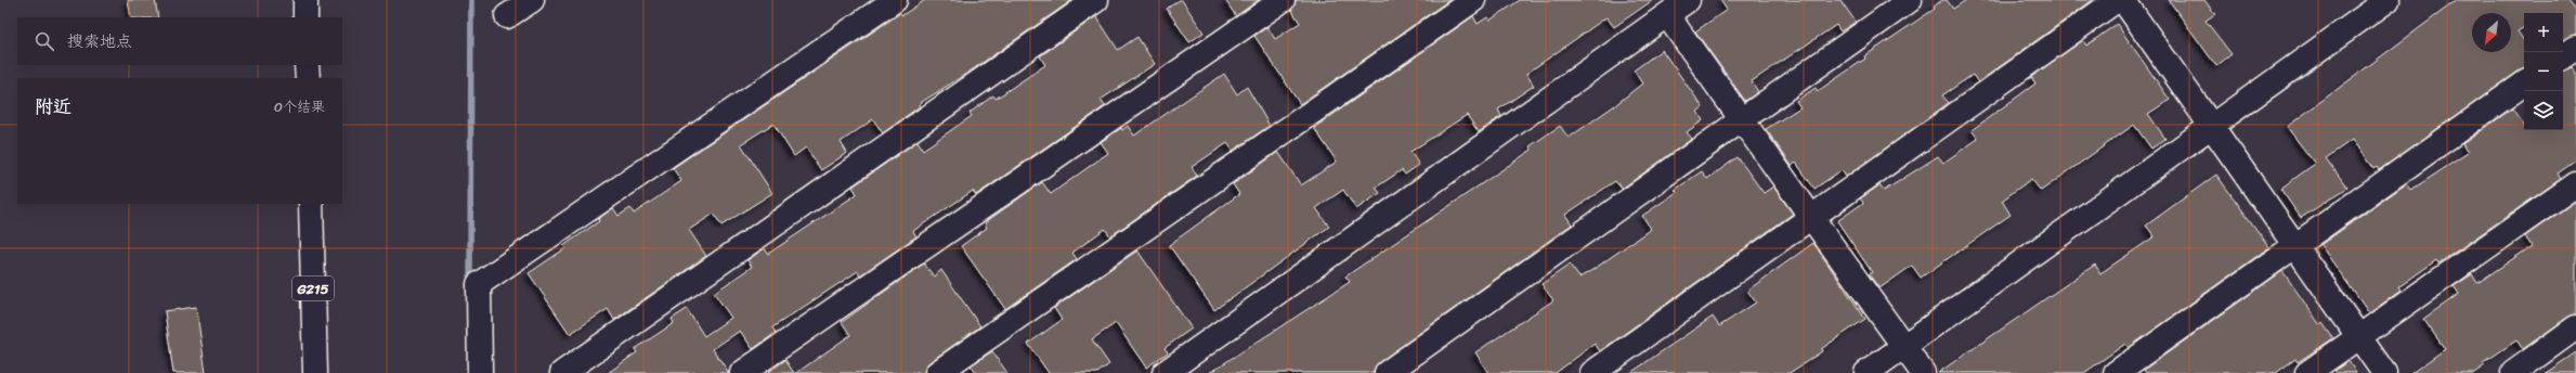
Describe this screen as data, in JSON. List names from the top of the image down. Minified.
{"streets":{"main road":["G215"]},"north":"bottom left","page":{"map_buttons":["+","−"],"search":"搜索地点","heading":["附近","0个结果"]}}
